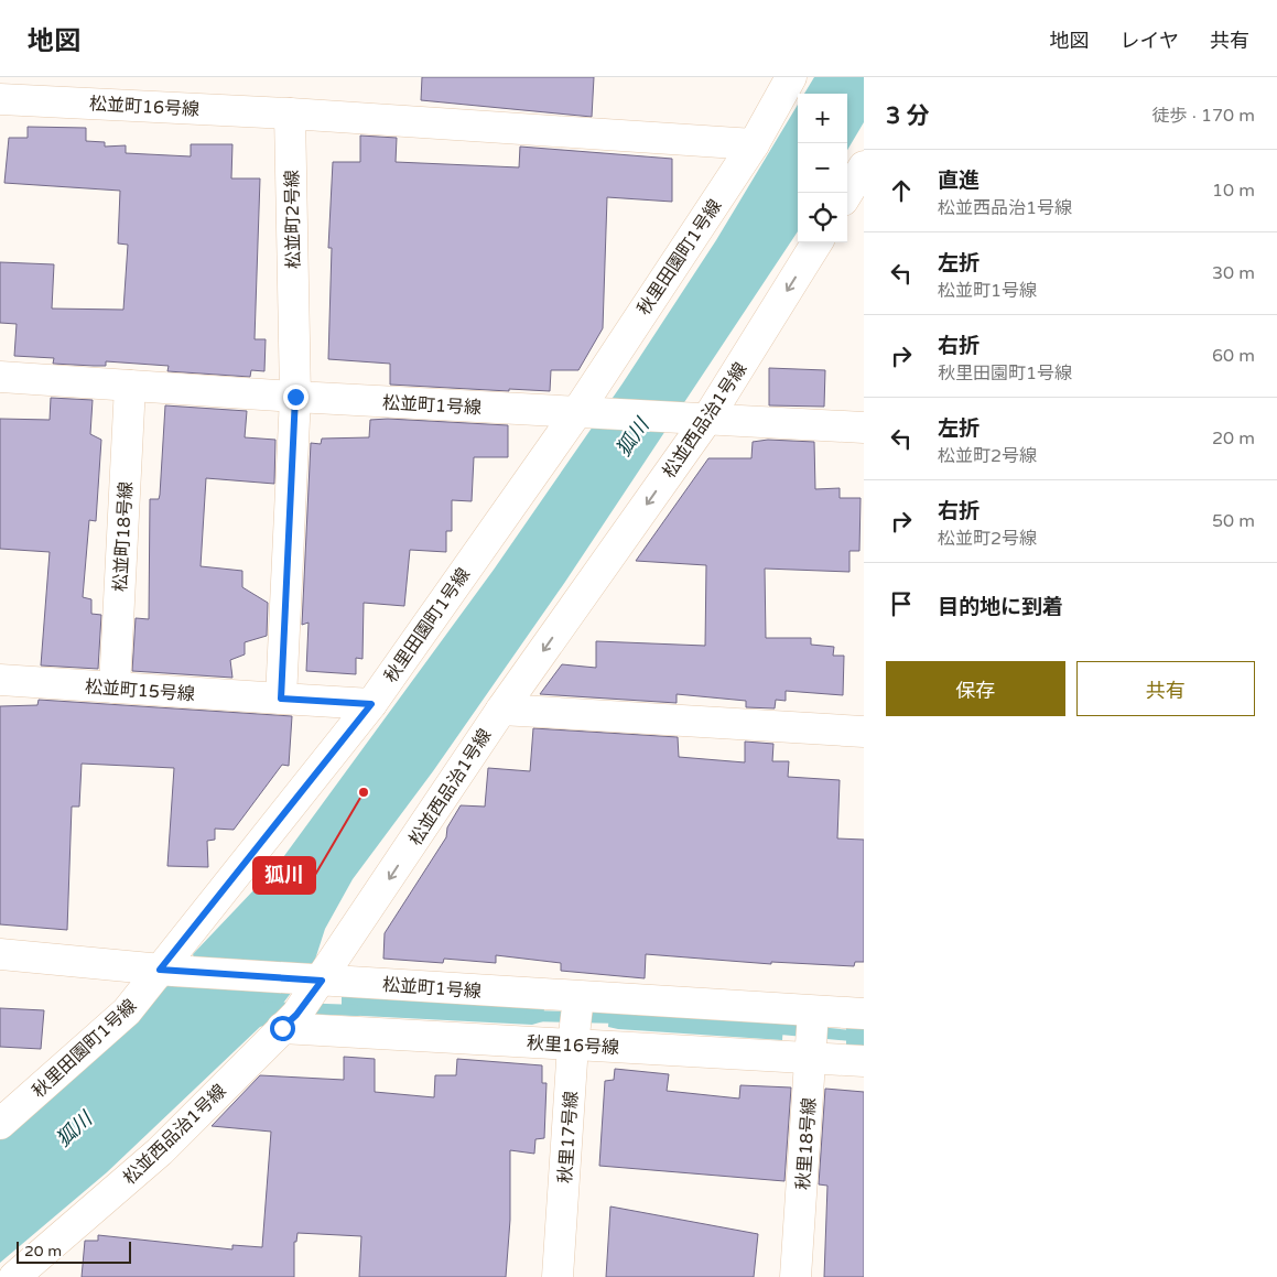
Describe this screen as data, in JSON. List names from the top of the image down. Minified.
{"streets":{"street":["松並町16号線","松並町2号線","秋里田園町1号線","松並町1号線","松並西品治1号線","松並町18号線","松並町15号線","秋里16号線","秋里17号線","秋里18号線"]},"crossings":[["松並町16号線","松並町2号線"],["松並町2号線","松並町1号線"],["松並町2号線","松並町15号線"],["秋里田園町1号線","松並町1号線"],["松並町1号線","松並西品治1号線"],["松並町1号線","松並町18号線"],["松並町1号線","秋里16号線"],["松並町1号線","秋里17号線"],["松並町1号線","秋里18号線"],["松並西品治1号線","秋里16号線"],["松並町18号線","松並町15号線"],["秋里16号線","秋里17号線"],["秋里16号線","秋里18号線"]],"one_way":["松並西品治1号線"],"water":["狐川"],"places":["狐川"],"scale_bar":"20 m","page":{"header":"地図","nav":["地図","レイヤ","共有"],"heading":["3 分","徒歩 · 170 m"],"map_buttons":["+","−"],"list":[["直進","松並西品治1号線","10 m"],["左折","松並町1号線","30 m"],["右折","秋里田園町1号線","60 m"],["左折","松並町2号線","20 m"],["右折","松並町2号線","50 m"],"目的地に到着"],"buttons":["保存","共有"],"scale":"20 m"}}
